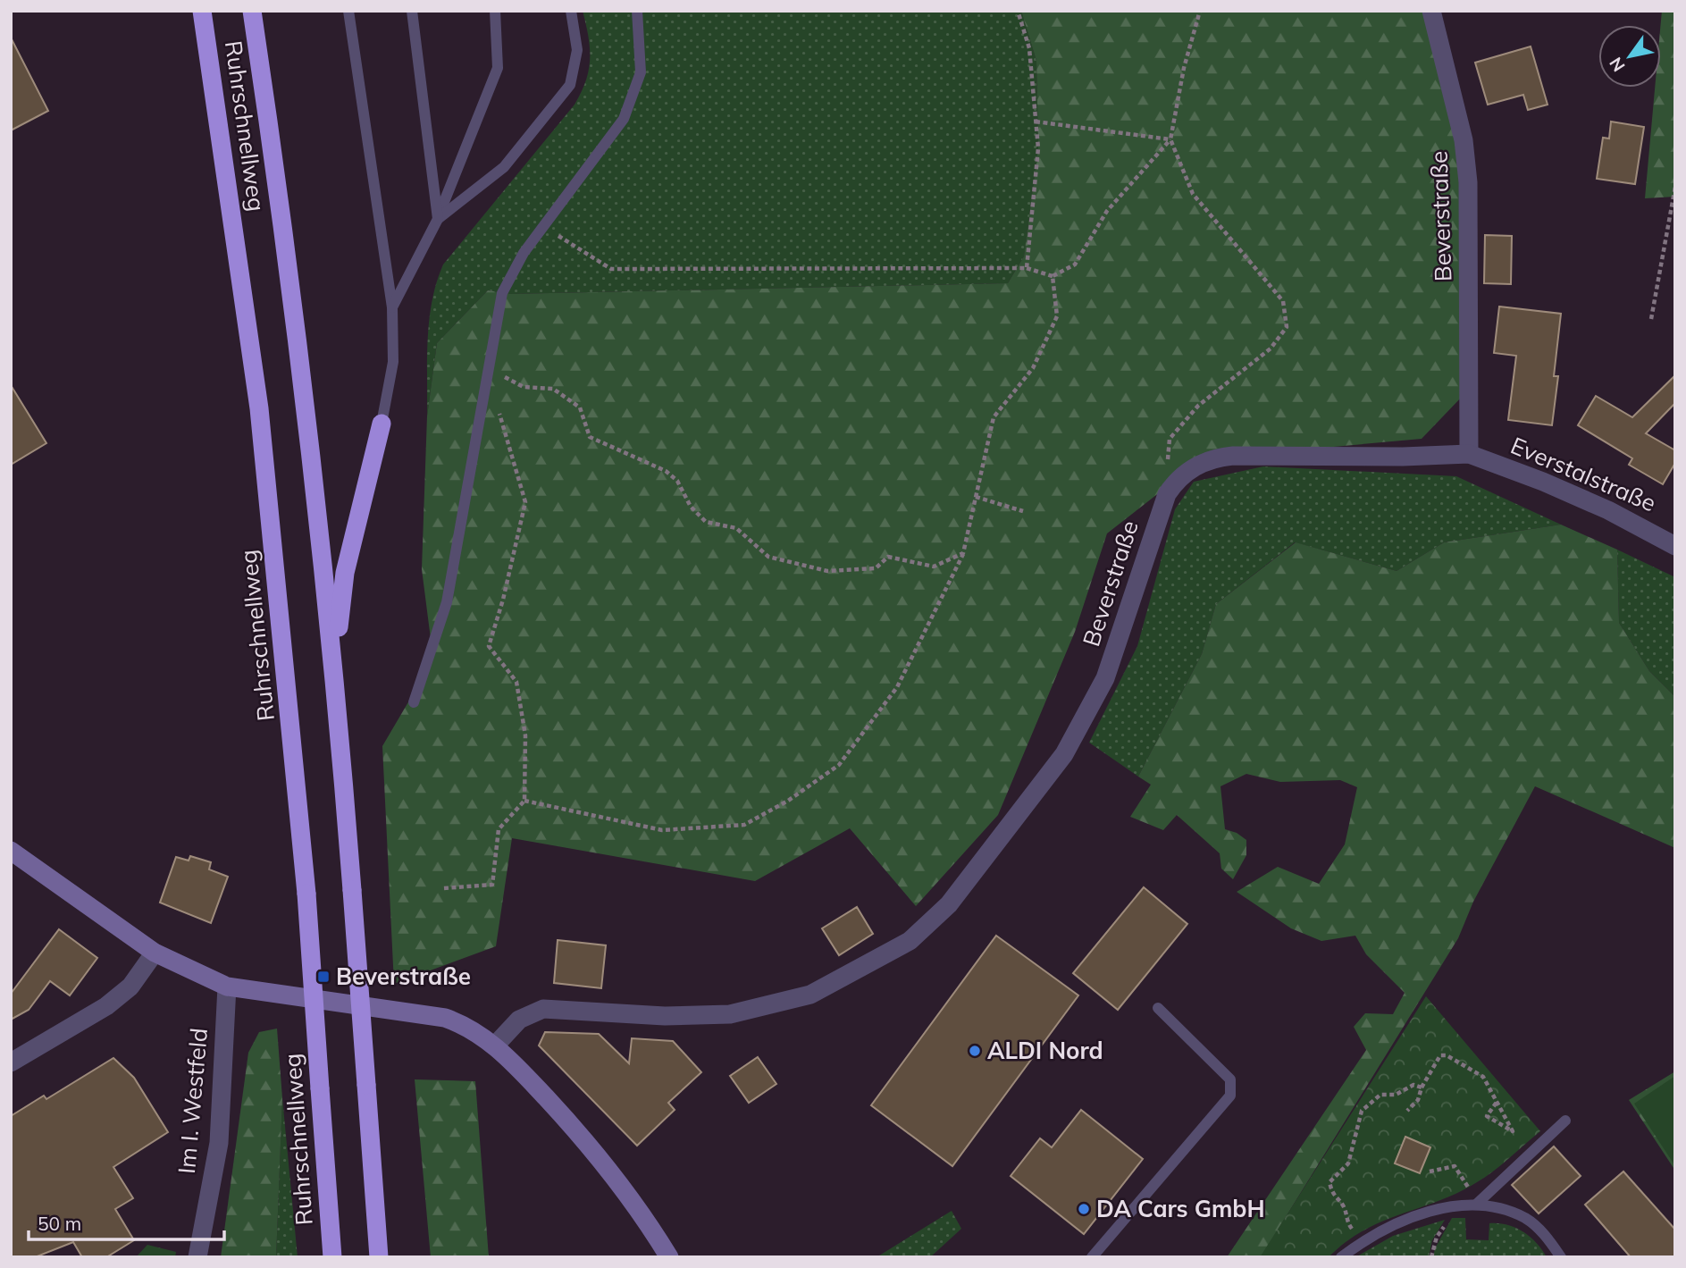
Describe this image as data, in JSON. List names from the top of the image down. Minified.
{"streets":{"highway":["Ruhrschnellweg"],"street":["Beverstraße","Everstalstraße","Im I. Westfeld"]},"crossings":[["Beverstraße","Everstalstraße"]],"places":{"transit":["Beverstraße"],"other":["ALDI Nord","DA Cars GmbH"]},"scale_bar":"50 m","north":"bottom left"}
